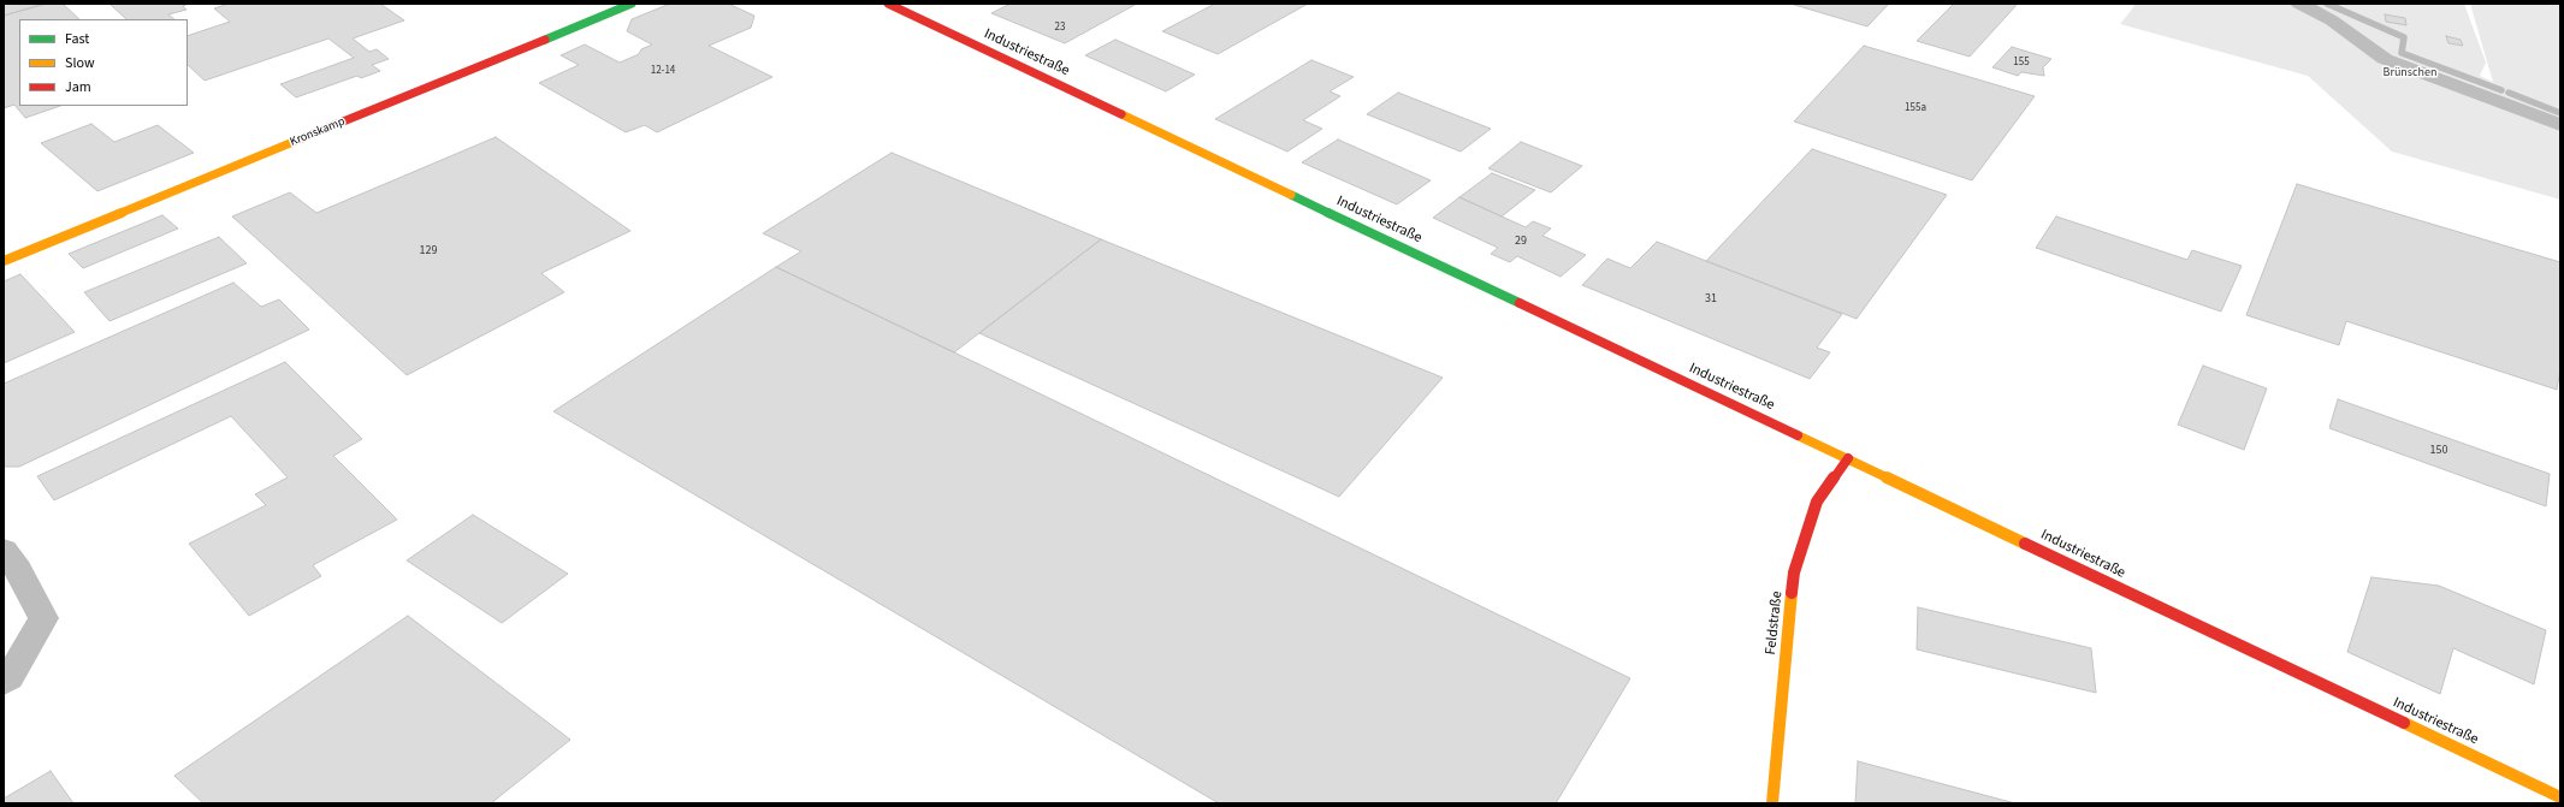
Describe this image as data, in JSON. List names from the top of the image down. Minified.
{"streets":{"street":["Industriestraße","Kronskamp","Feldstraße"]},"crossings":[["Industriestraße","Feldstraße"]],"parks":["Brünschen"],"house_numbers":["23","155","12-14","155a","29","129","31","150"],"legend":["Fast","Slow","Jam"]}
